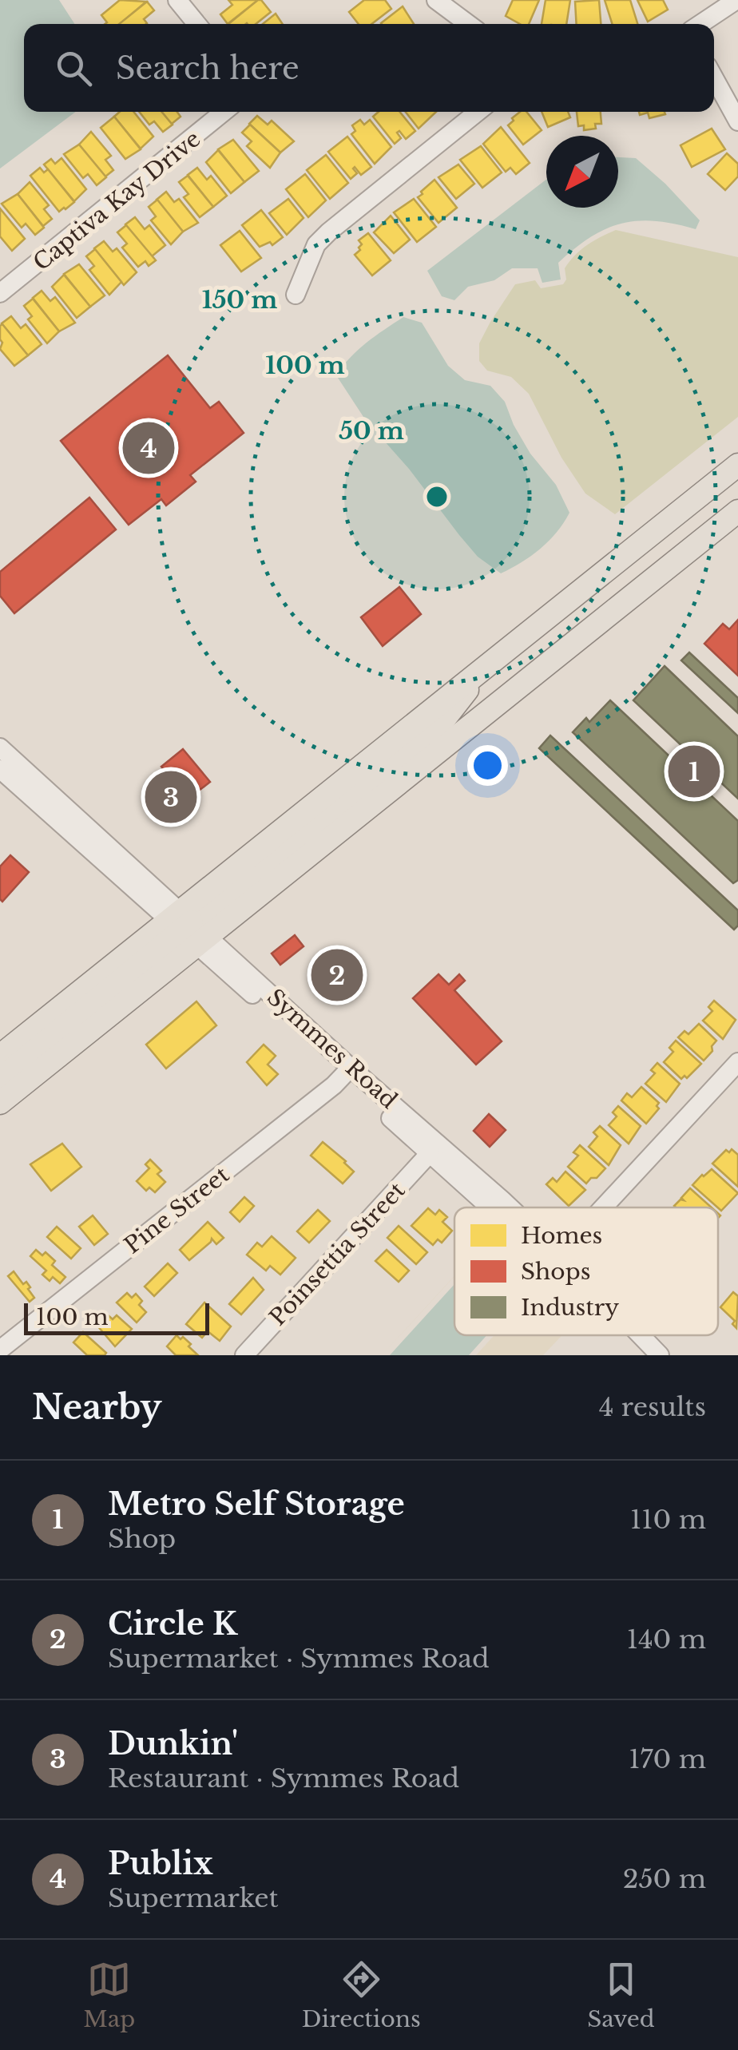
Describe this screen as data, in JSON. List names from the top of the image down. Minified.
{"streets":{"street":["Captiva Kay Drive","Symmes Road","Pine Street","Poinsettia Street"]},"crossings":[["Symmes Road","Pine Street"],["Symmes Road","Poinsettia Street"]],"legend":["Homes","Shops","Industry"],"scale_bar":"100 m","north":"bottom left","page":{"search":"Search here","pins":["4","1","3","2"],"scale":"100 m","heading":["Nearby","4 results"],"list":[{"mark":"1","name":"Metro Self Storage","note":"Shop","value":"110 m"},{"mark":"2","name":"Circle K","note":"Supermarket · Symmes Road","value":"140 m"},{"mark":"3","name":"Dunkin'","note":"Restaurant · Symmes Road","value":"170 m"},{"mark":"4","name":"Publix","note":"Supermarket","value":"250 m"}],"nav":["Map","Directions","Saved"]},"rings":["150 m","100 m","50 m"]}
